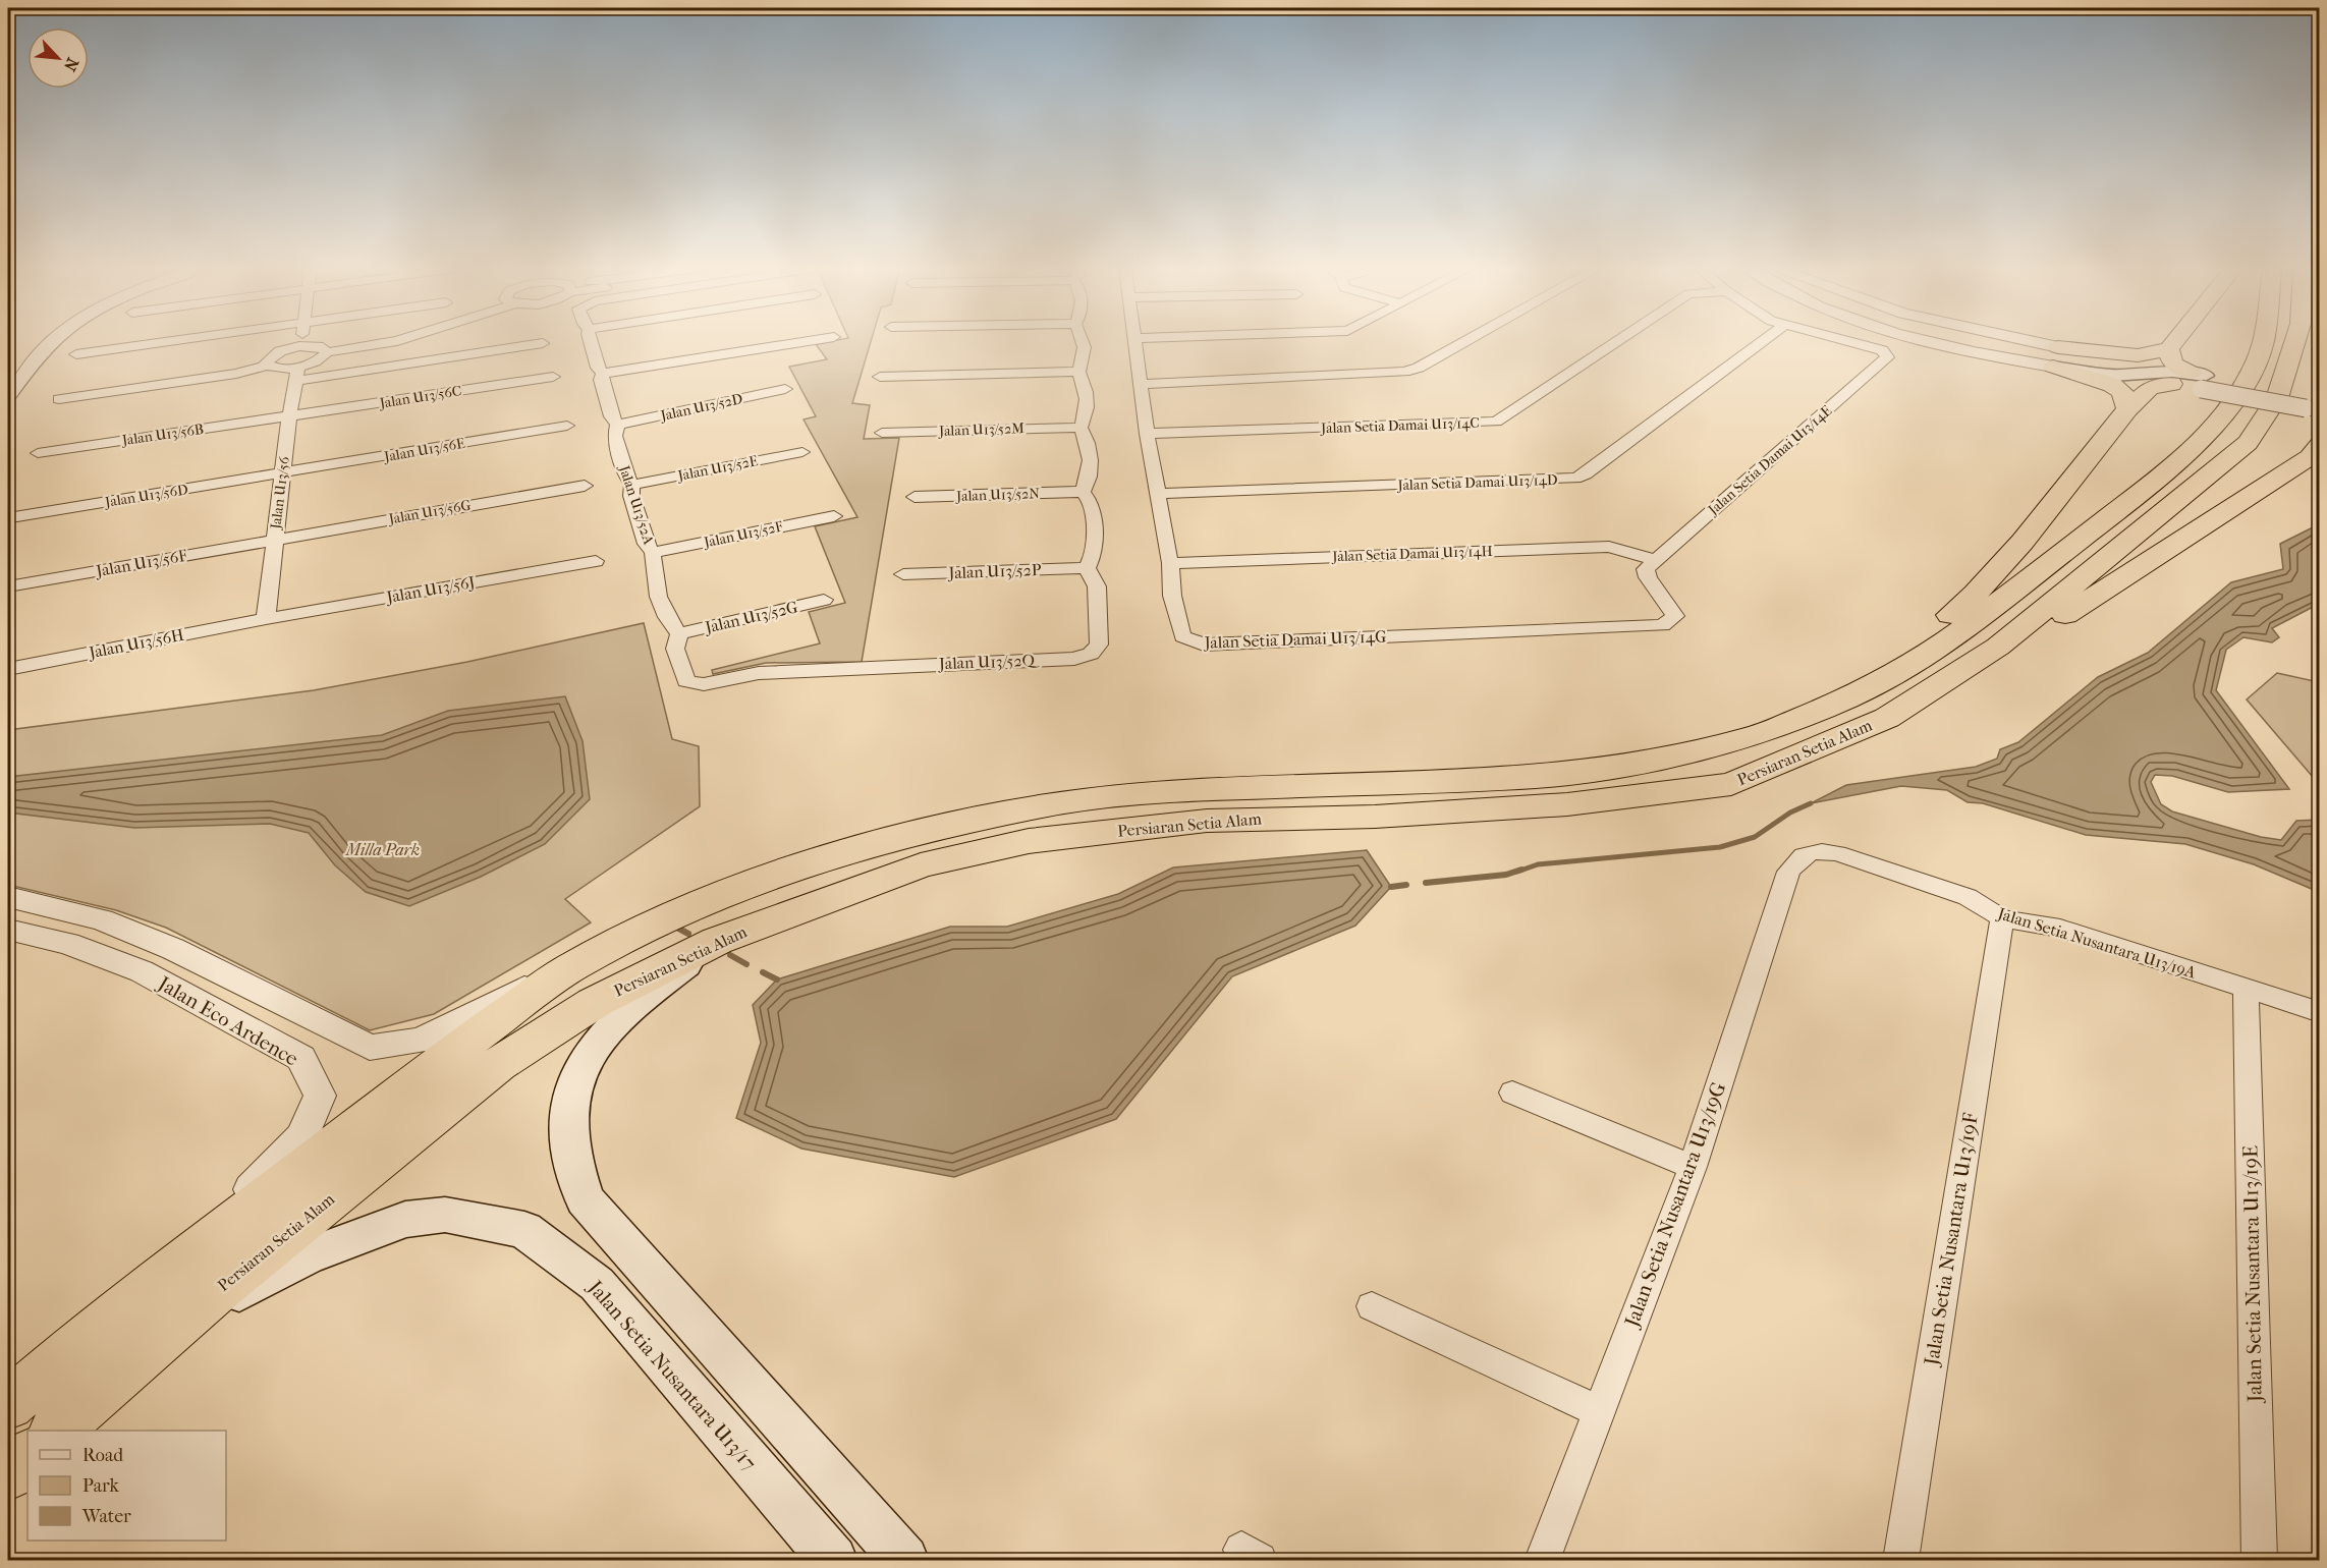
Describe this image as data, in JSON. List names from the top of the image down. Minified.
{"streets":{"highway":["Persiaran Setia Alam"],"main road":["Jalan Setia Nusantara U13/17"],"street":["Jalan U13/56C","Jalan U13/52D","Jalan Setia Damai U13/14C","Jalan U13/52M","Jalan U13/56B","Jalan U13/56E","Jalan Setia Damai U13/14E","Jalan U13/52E","Jalan Setia Damai U13/14D","Jalan U13/56","Jalan U13/52N","Jalan U13/56D","Jalan U13/52A","Jalan U13/56G","Jalan U13/52F","Jalan Setia Damai U13/14H","Jalan U13/56F","Jalan U13/52P","Jalan U13/56J","Jalan U13/52G","Jalan Setia Damai U13/14G","Jalan U13/56H","Jalan U13/52Q","Jalan Setia Nusantara U13/19A","Jalan Eco Ardence","Jalan Setia Nusantara U13/19G","Jalan Setia Nusantara U13/19F","Jalan Setia Nusantara U13/19E"]},"crossings":[["Jalan U13/56C","Jalan U13/56B"],["Jalan U13/56C","Jalan U13/56"],["Jalan U13/52D","Jalan U13/52A"],["Jalan Setia Damai U13/14C","Jalan Setia Damai U13/14G"],["Jalan U13/56B","Jalan U13/56"],["Jalan U13/56E","Jalan U13/56"],["Jalan U13/56E","Jalan U13/56D"],["Jalan Setia Damai U13/14E","Jalan Setia Damai U13/14H"],["Jalan Setia Damai U13/14E","Jalan Setia Damai U13/14G"],["Jalan U13/52E","Jalan U13/52A"],["Jalan Setia Damai U13/14D","Jalan Setia Damai U13/14G"],["Jalan U13/56","Jalan U13/56D"],["Jalan U13/56","Jalan U13/56G"],["Jalan U13/56","Jalan U13/56F"],["Jalan U13/56","Jalan U13/56J"],["Jalan U13/56","Jalan U13/56H"],["Jalan U13/52A","Jalan U13/52F"],["Jalan U13/52A","Jalan U13/52G"],["Jalan U13/52A","Jalan U13/52Q"],["Jalan U13/56G","Jalan U13/56F"],["Jalan Setia Damai U13/14H","Jalan Setia Damai U13/14G"],["Jalan U13/52P","Jalan U13/52Q"],["Jalan U13/56J","Jalan U13/56H"],["Jalan U13/52G","Jalan U13/52Q"],["Persiaran Setia Alam","Jalan Eco Ardence"],["Persiaran Setia Alam","Jalan Setia Nusantara U13/17"],["Jalan Setia Nusantara U13/19A","Jalan Setia Nusantara U13/19G"],["Jalan Setia Nusantara U13/19A","Jalan Setia Nusantara U13/19F"],["Jalan Setia Nusantara U13/19A","Jalan Setia Nusantara U13/19E"]],"parks":["Milla Park"],"legend":["Road","Park","Water"],"north":"bottom right"}
